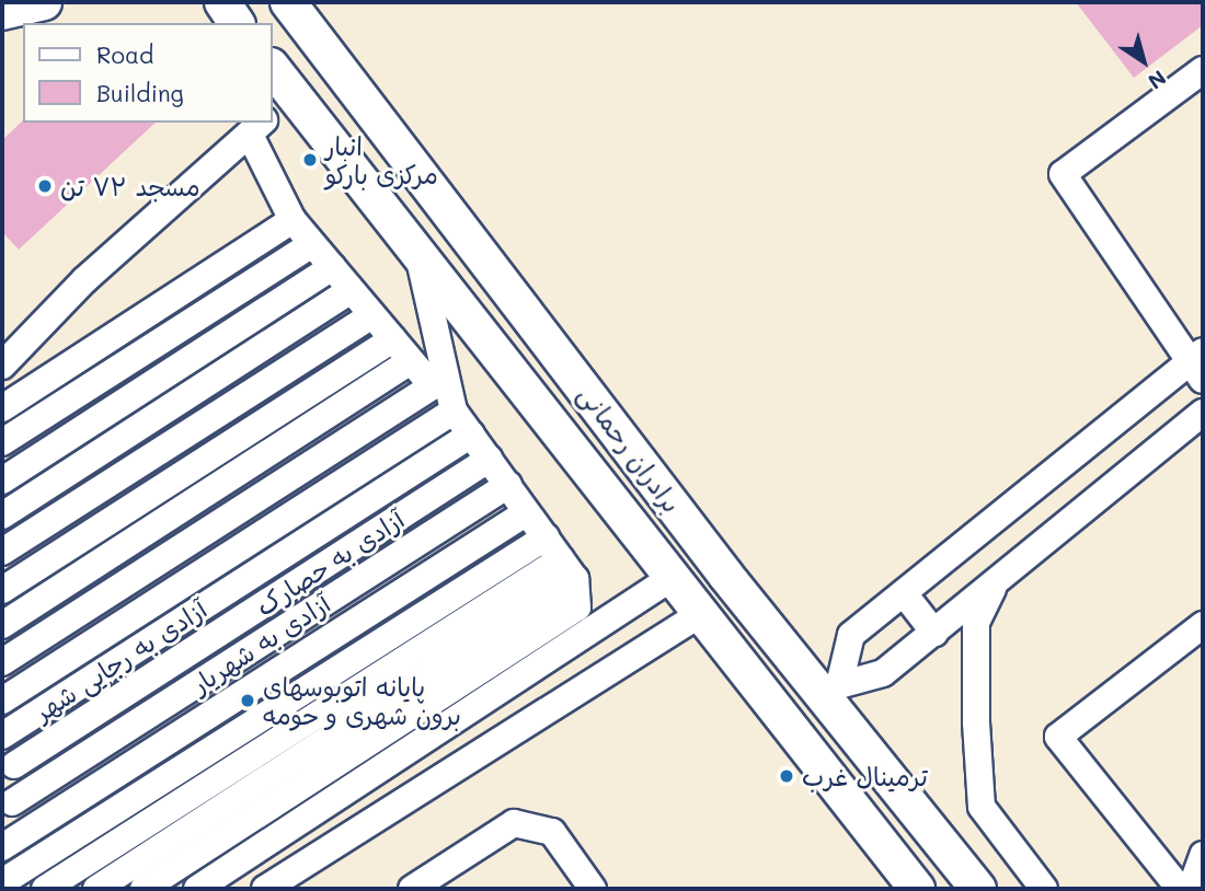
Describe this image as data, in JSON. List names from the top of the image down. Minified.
{"streets":{"main road":["برادران رحمانی"],"street":["آزادی به حصارک","آزادی به شهریار","آزادی به رجایی شهر"]},"crossings":[["آزادی به حصارک","آزادی به شهریار"]],"places":["انبار مرکزی بارکو","مسجد ۷۲ تن","پایانه اتوبوسهای برون شهری و حومه","ترمینال غرب"],"legend":["Road","Building"],"north":"bottom right"}
